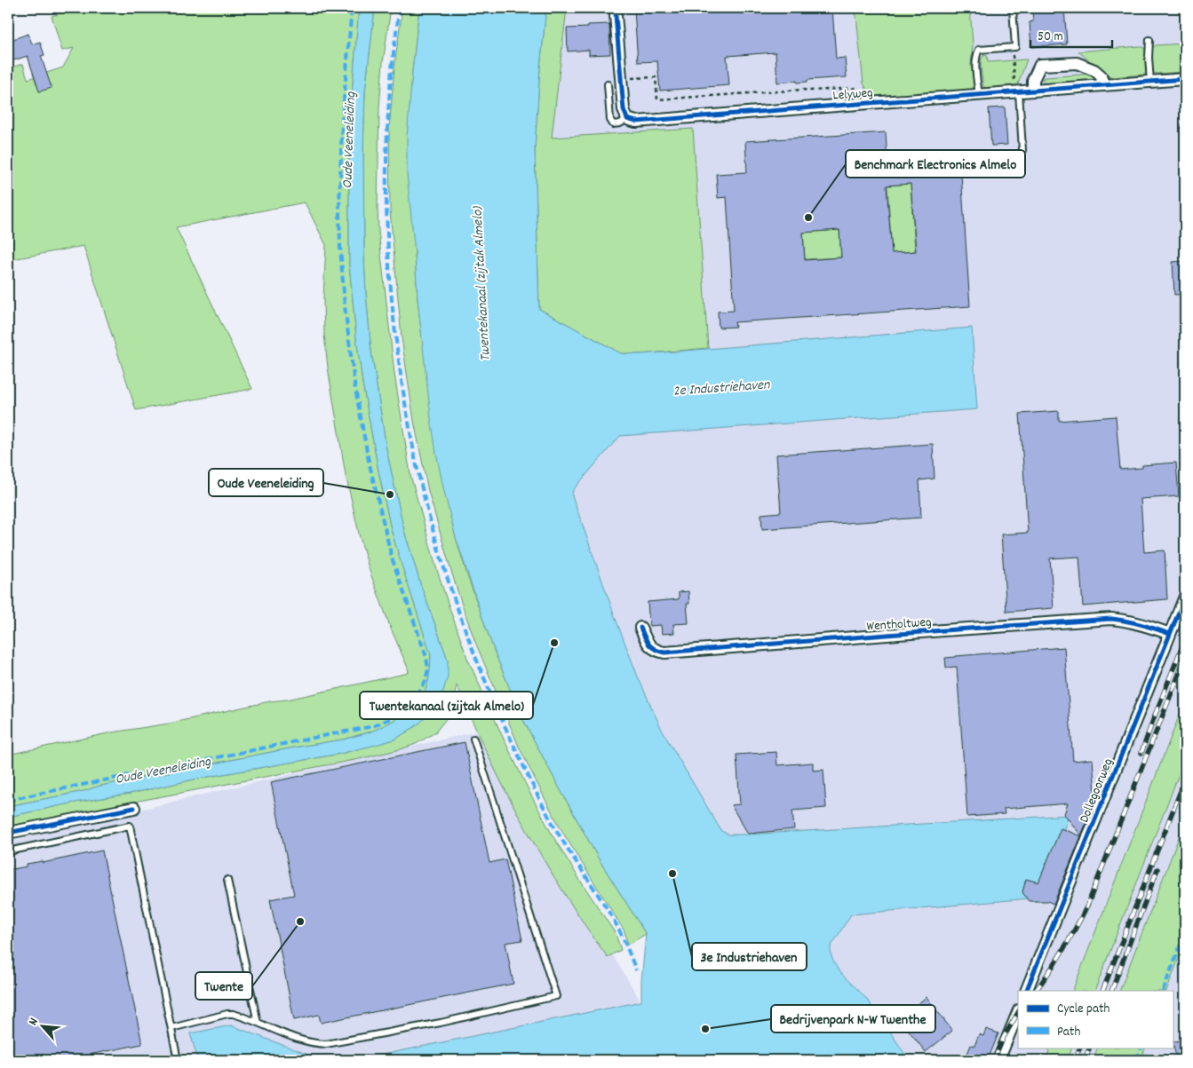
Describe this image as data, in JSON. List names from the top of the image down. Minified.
{"streets":{"street":["Lelyweg","Wentholtweg","Dollegoorweg"]},"crossings":[["Wentholtweg","Dollegoorweg"]],"water":["Oude Veeneleiding","Twentekanaal (zijtak Almelo)","2e Industriehaven"],"places":["Benchmark Electronics Almelo","Oude Veeneleiding","Twentekanaal (zijtak Almelo)","3e Industriehaven","Twente","Bedrijvenpark N-W Twenthe"],"legend":["Cycle path","Path"],"scale_bar":"50 m","north":"top left"}
